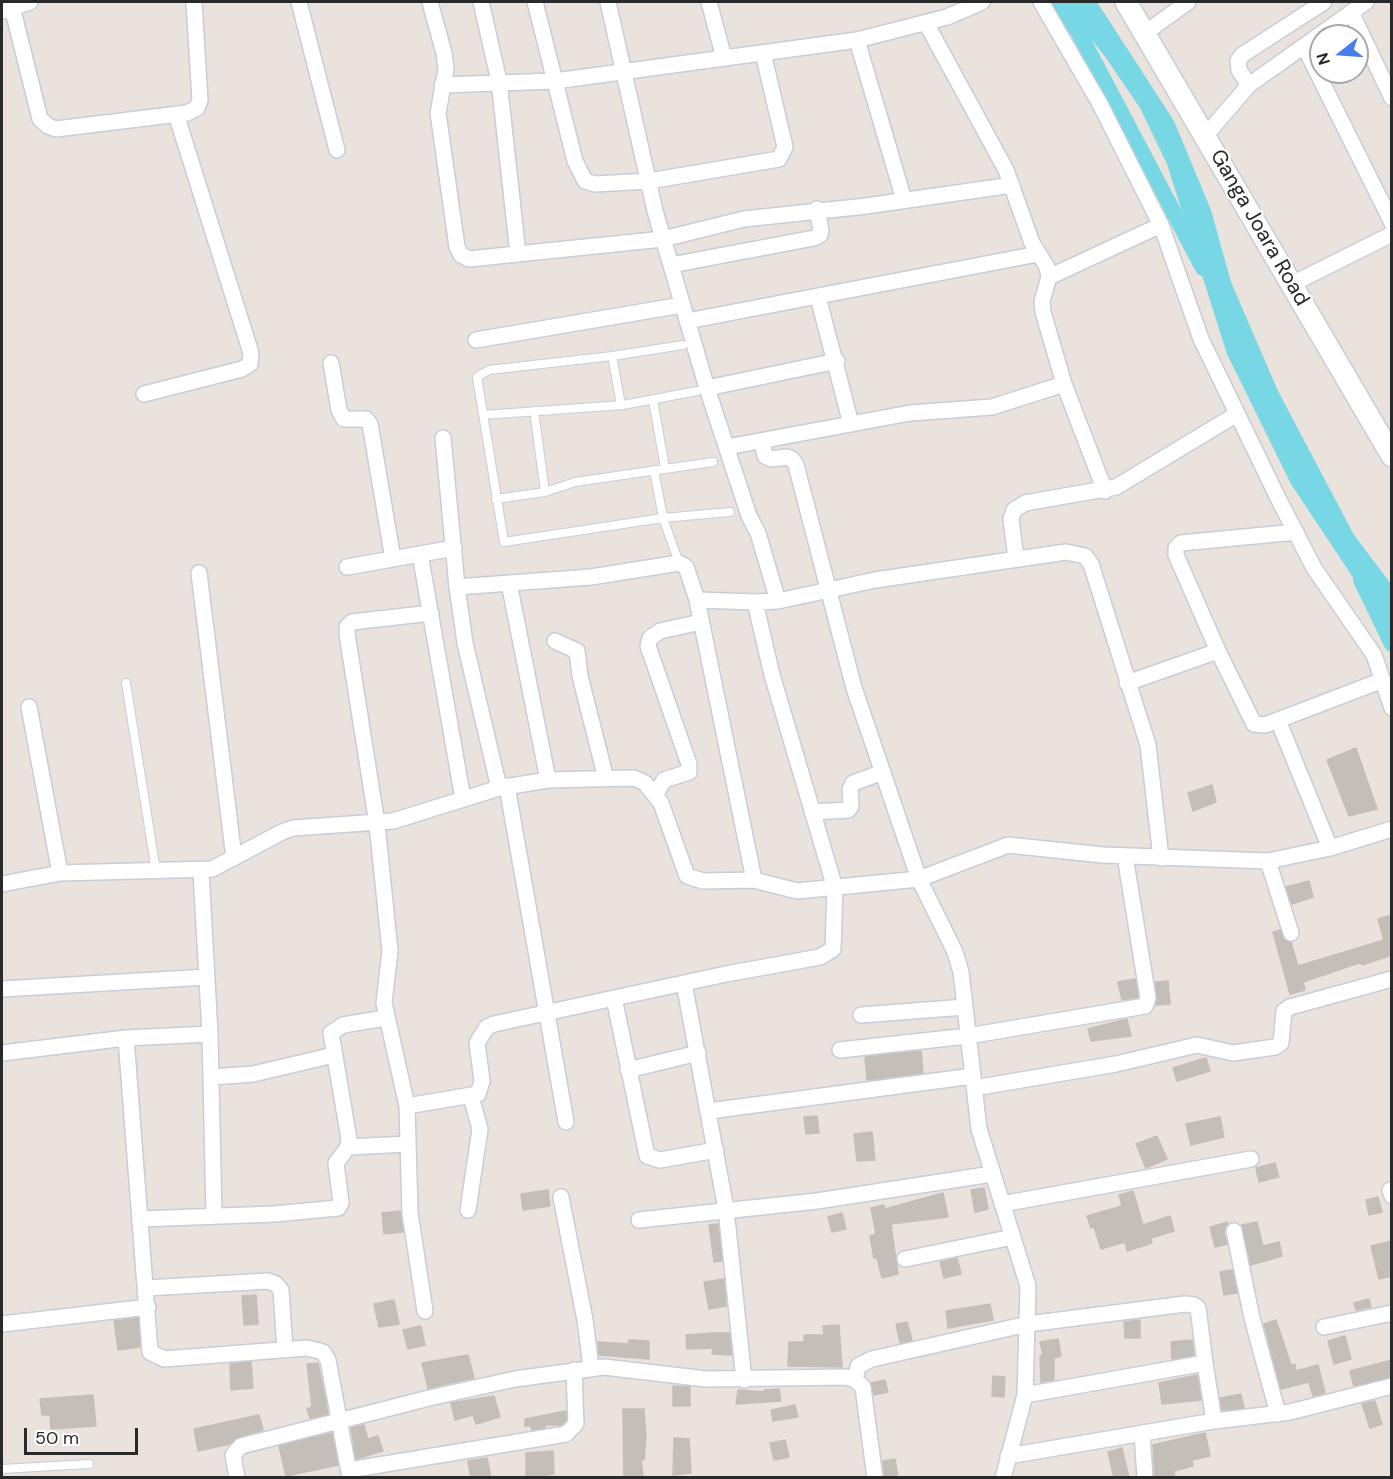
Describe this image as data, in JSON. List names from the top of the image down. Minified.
{"streets":{"main road":["Ganga Joara Road"]},"scale_bar":"50 m","north":"left"}
